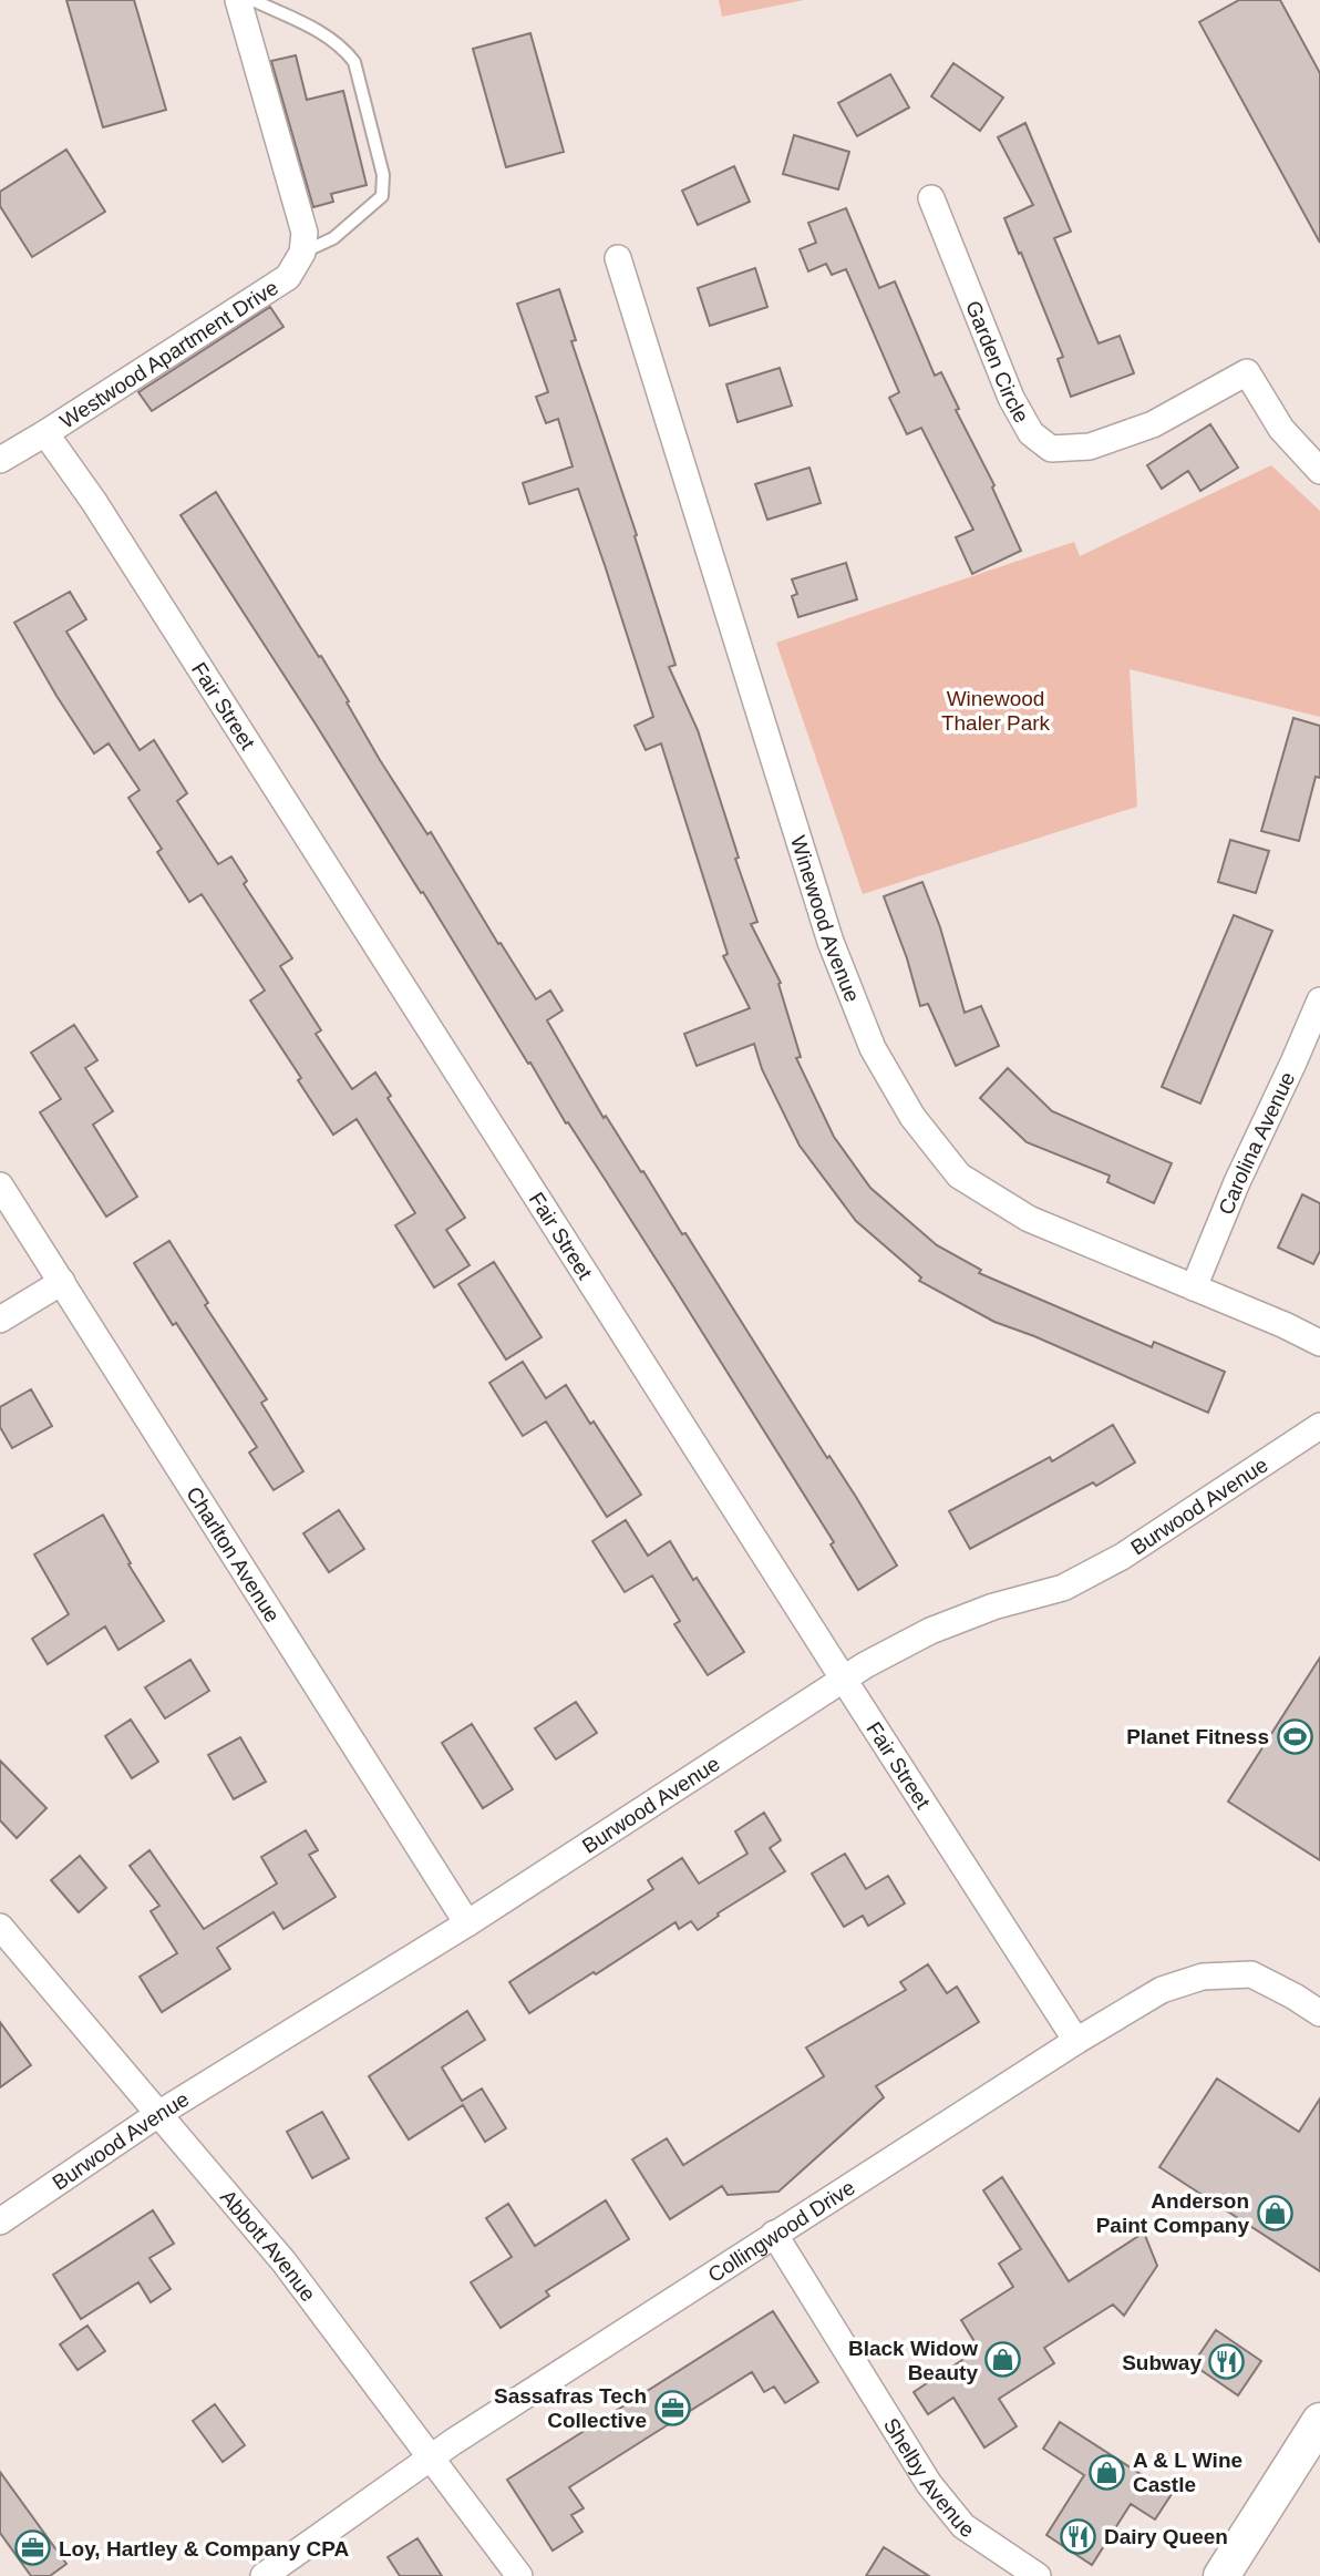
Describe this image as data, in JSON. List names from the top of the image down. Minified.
{"streets":{"street":["Westwood Apartment Drive","Garden Circle","Fair Street","Winewood Avenue","Carolina Avenue","Burwood Avenue","Charlton Avenue","Collingwood Drive","Abbott Avenue","Shelby Avenue"]},"crossings":[["Westwood Apartment Drive","Fair Street"],["Fair Street","Burwood Avenue"],["Fair Street","Collingwood Drive"],["Winewood Avenue","Carolina Avenue"],["Burwood Avenue","Charlton Avenue"],["Burwood Avenue","Abbott Avenue"],["Collingwood Drive","Abbott Avenue"],["Collingwood Drive","Shelby Avenue"]],"parks":["Winewood Thaler Park"],"places":{"sports":["Planet Fitness"],"shop":["Anderson Paint Company","Black Widow Beauty","A & L Wine Castle"],"restaurant":["Subway","Dairy Queen"],"office":["Sassafras Tech Collective","Loy, Hartley & Company CPA"]}}
